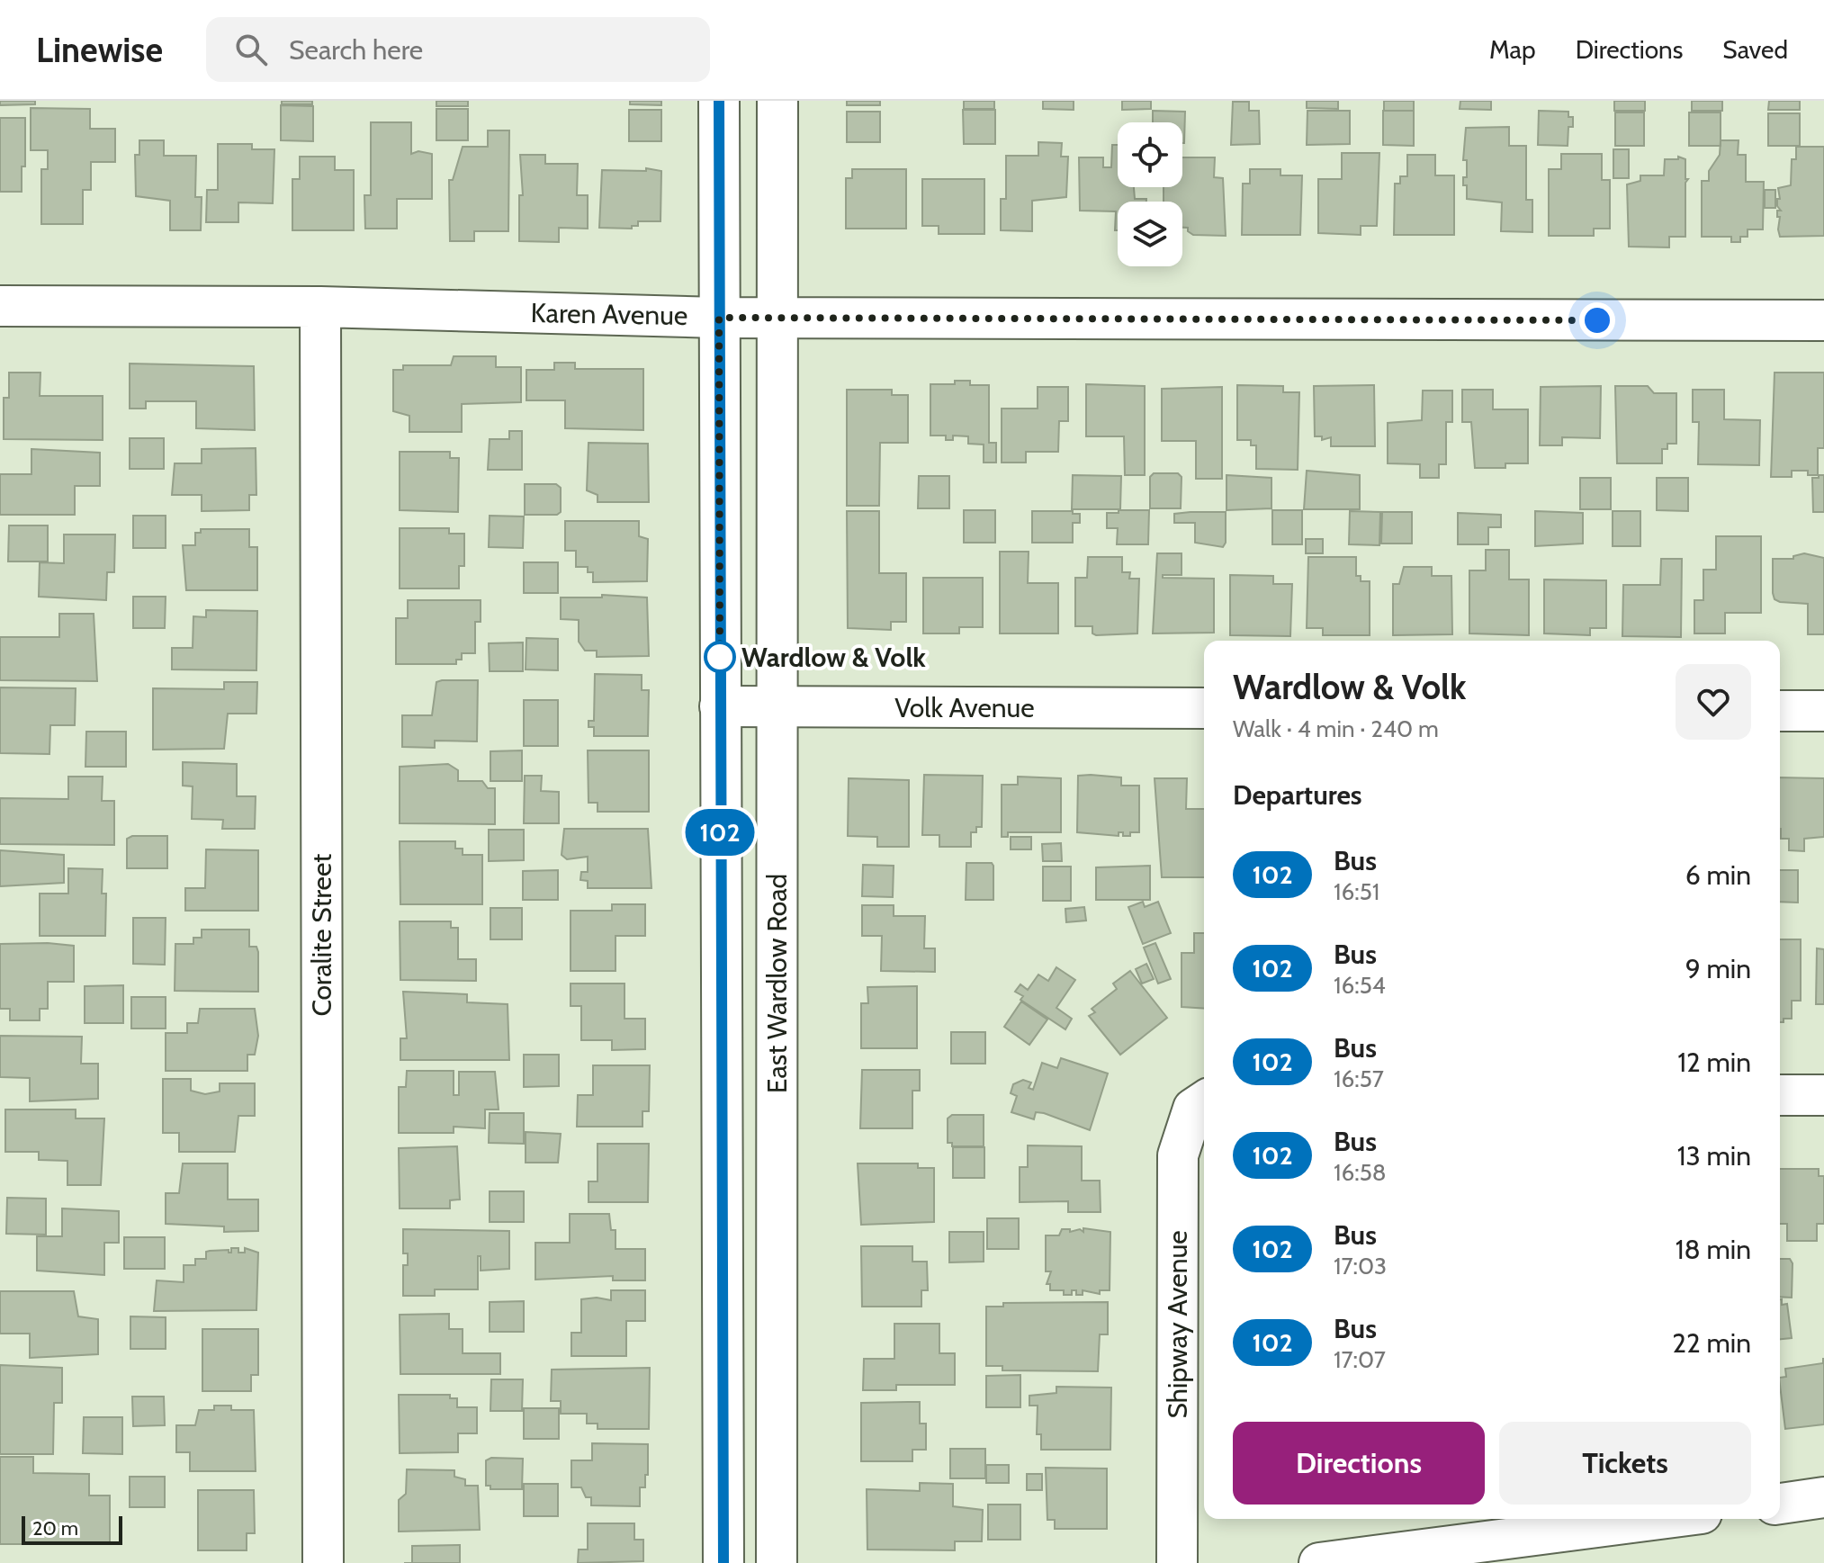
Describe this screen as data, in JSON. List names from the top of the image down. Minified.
{"streets":{"street":["Karen Avenue","Volk Avenue","Coralite Street","East Wardlow Road","Shipway Avenue"]},"crossings":[["Karen Avenue","Coralite Street"],["Karen Avenue","East Wardlow Road"],["Volk Avenue","East Wardlow Road"]],"places":["Wardlow & Volk"],"lines":["bus line 102"],"scale_bar":"20 m","page":{"header":"Linewise","search":"Search here","nav":["Map","Directions","Saved"],"on_map":"102","heading":[["Wardlow & Volk","Walk · 4 min · 240 m"],"Departures"],"list":[{"mark":"102","name":"Bus","note":"16:51","value":"6 min"},{"mark":"102","name":"Bus","note":"16:54","value":"9 min"},{"mark":"102","name":"Bus","note":"16:57","value":"12 min"},{"mark":"102","name":"Bus","note":"16:58","value":"13 min"},{"mark":"102","name":"Bus","note":"17:03","value":"18 min"},{"mark":"102","name":"Bus","note":"17:07","value":"22 min"}],"buttons":["Directions","Tickets"],"scale":"20 m"}}
